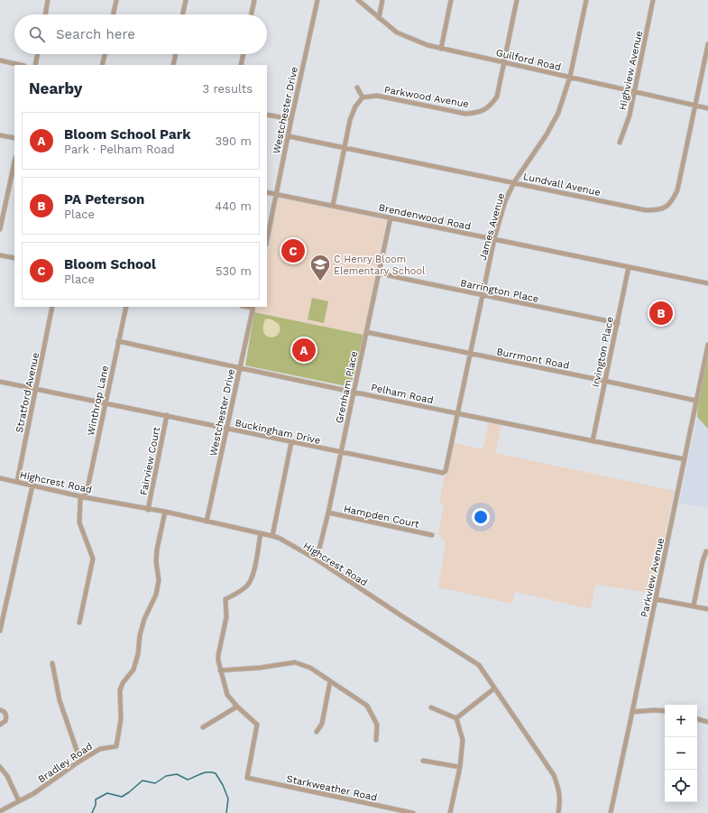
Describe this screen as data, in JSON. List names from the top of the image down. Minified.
{"streets":{"street":["Guilford Road","Highview Avenue","Parkwood Avenue","Westchester Drive","Lundvall Avenue","Brendenwood Road","James Avenue","Barrington Place","Irvington Place","Burrmont Road","Grenham Place","Stratford Avenue","Pelham Road","Winthrop Lane","Buckingham Drive","Fairview Court","Highcrest Road","Hampden Court","Parkview Avenue","Bradley Road","Starkweather Road"]},"crossings":[["Guilford Road","Highview Avenue"],["Guilford Road","Parkwood Avenue"],["Guilford Road","Lundvall Avenue"],["Guilford Road","James Avenue"],["Westchester Drive","Lundvall Avenue"],["Westchester Drive","Brendenwood Road"],["Westchester Drive","Pelham Road"],["Westchester Drive","Buckingham Drive"],["Westchester Drive","Highcrest Road"],["Lundvall Avenue","James Avenue"],["Brendenwood Road","James Avenue"],["Brendenwood Road","Irvington Place"],["Brendenwood Road","Grenham Place"],["James Avenue","Barrington Place"],["James Avenue","Burrmont Road"],["James Avenue","Pelham Road"],["James Avenue","Buckingham Drive"],["Barrington Place","Irvington Place"],["Barrington Place","Grenham Place"],["Irvington Place","Burrmont Road"],["Irvington Place","Pelham Road"],["Burrmont Road","Grenham Place"],["Burrmont Road","Parkview Avenue"],["Grenham Place","Pelham Road"],["Grenham Place","Buckingham Drive"],["Grenham Place","Highcrest Road"],["Grenham Place","Hampden Court"],["Stratford Avenue","Buckingham Drive"],["Stratford Avenue","Highcrest Road"],["Pelham Road","Winthrop Lane"],["Pelham Road","Parkview Avenue"],["Winthrop Lane","Buckingham Drive"],["Winthrop Lane","Highcrest Road"],["Buckingham Drive","Fairview Court"],["Fairview Court","Highcrest Road"],["Highcrest Road","Bradley Road"]],"places":{"school or university":["C Henry Bloom Elementary School"]},"page":{"search":"Search here","heading":["Nearby","3 results"],"list":[{"mark":"A","name":"Bloom School Park","note":"Park · Pelham Road","value":"390 m"},{"mark":"B","name":"PA Peterson","note":"Place","value":"440 m"},{"mark":"C","name":"Bloom School","note":"Place","value":"530 m"}],"pins":["C","B","A"],"map_buttons":["+","−"]}}
